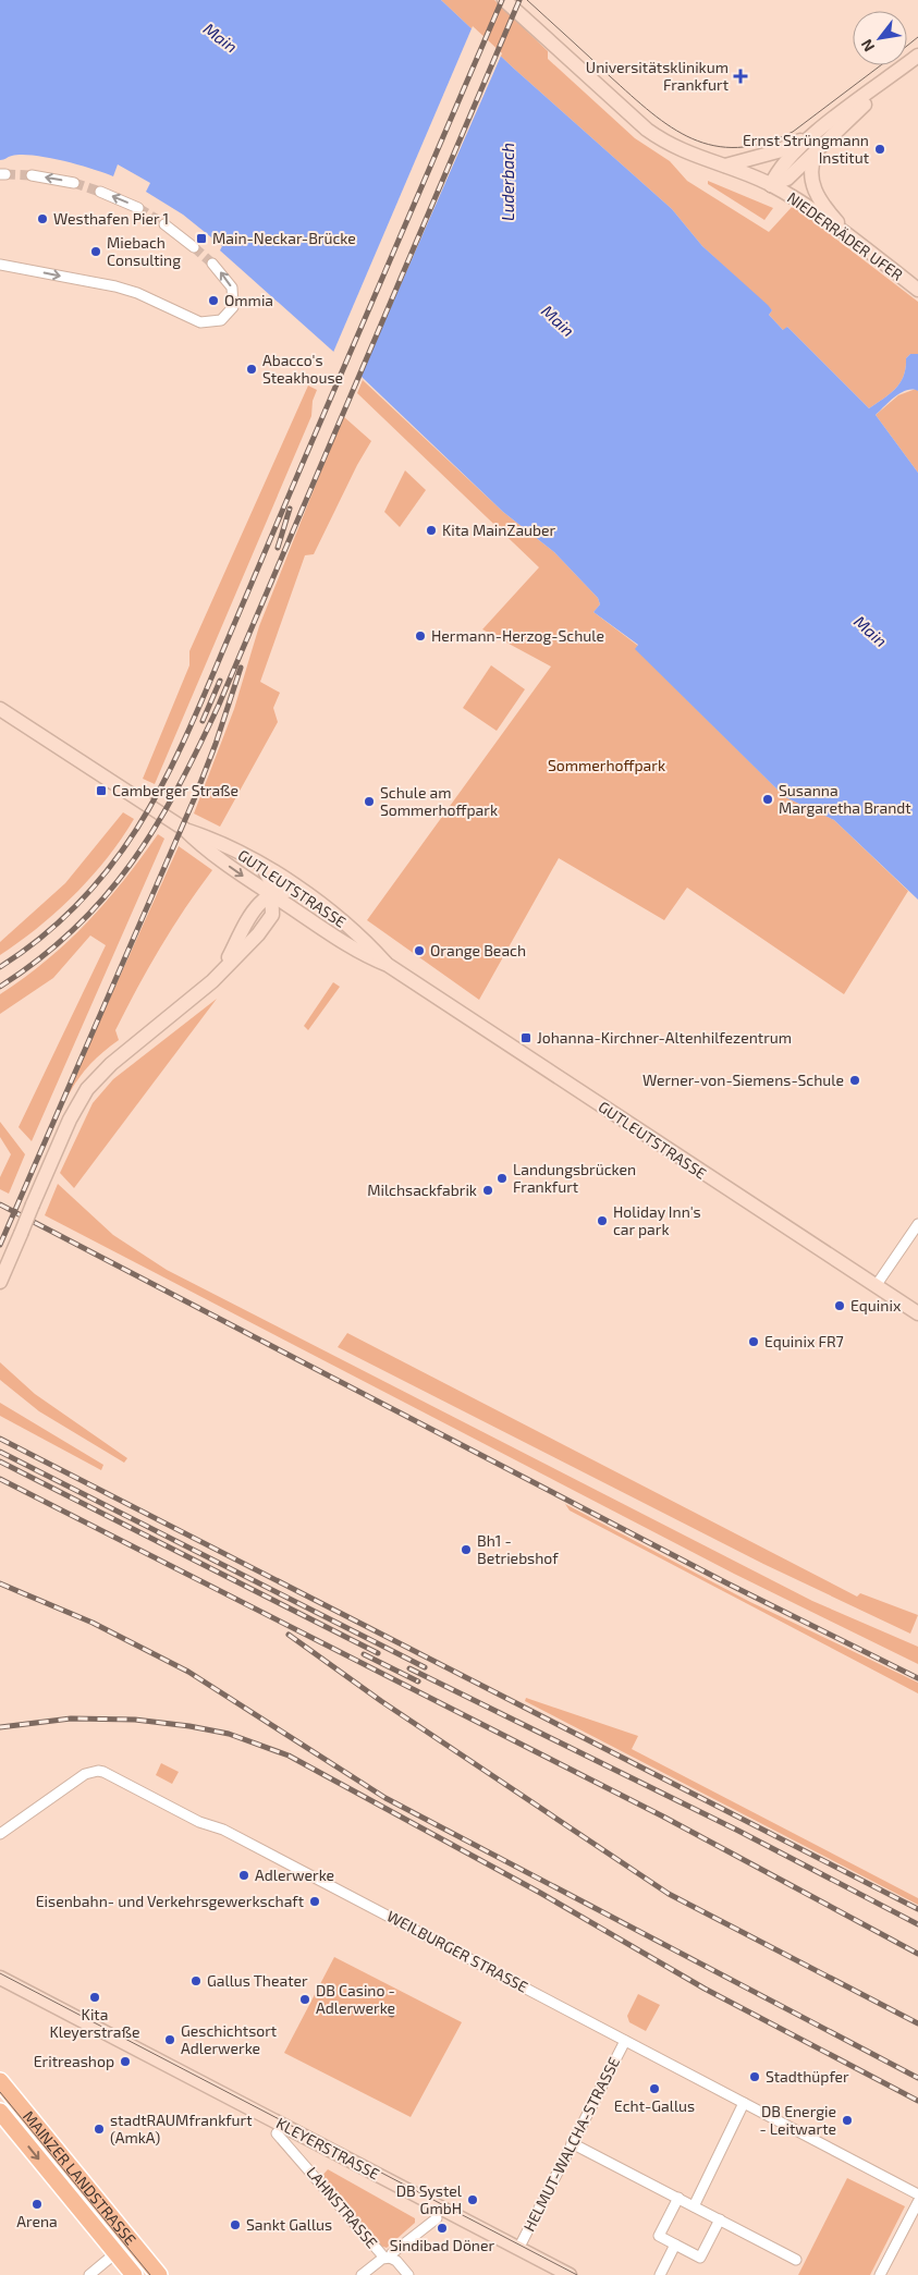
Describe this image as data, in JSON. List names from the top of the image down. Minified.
{"streets":{"main road":["NIEDERRÄDER UFER","GUTLEUTSTRASSE","KLEYERSTRASSE","MAINZER LANDSTRASSE"],"street":["WEILBURGER STRASSE","HELMUT-WALCHA-STRASSE","LAHNSTRASSE"]},"crossings":[["WEILBURGER STRASSE","HELMUT-WALCHA-STRASSE"],["HELMUT-WALCHA-STRASSE","KLEYERSTRASSE"]],"water":["Main","Luderbach"],"parks":["Sommerhoffpark"],"places":{"health":["Universitätsklinikum Frankfurt"],"other":["Ernst Strüngmann Institut","Westhafen Pier 1","Miebach Consulting","Ommia","Abacco's Steakhouse","Kita MainZauber","Hermann-Herzog-Schule","Susanna Margaretha Brandt","Schule am Sommerhoffpark","Orange Beach","Werner-von-Siemens-Schule","Landungsbrücken Frankfurt","Milchsackfabrik","Holiday Inn's car park","Equinix","Equinix FR7","Bh1 - Betriebshof","Adlerwerke","Eisenbahn- und Verkehrsgewerkschaft","Gallus Theater","Kita Kleyerstraße","DB Casino - Adlerwerke","Geschichtsort Adlerwerke","Eritreashop","Stadthüpfer","Echt-Gallus","DB Energie - Leitwarte","stadtRAUMfrankfurt (AmkA)","DB Systel GmbH","Arena","Sankt Gallus","Sindibad Döner"],"transit":["Main-Neckar-Brücke","Camberger Straße","Johanna-Kirchner-Altenhilfezentrum"]},"north":"bottom left"}
